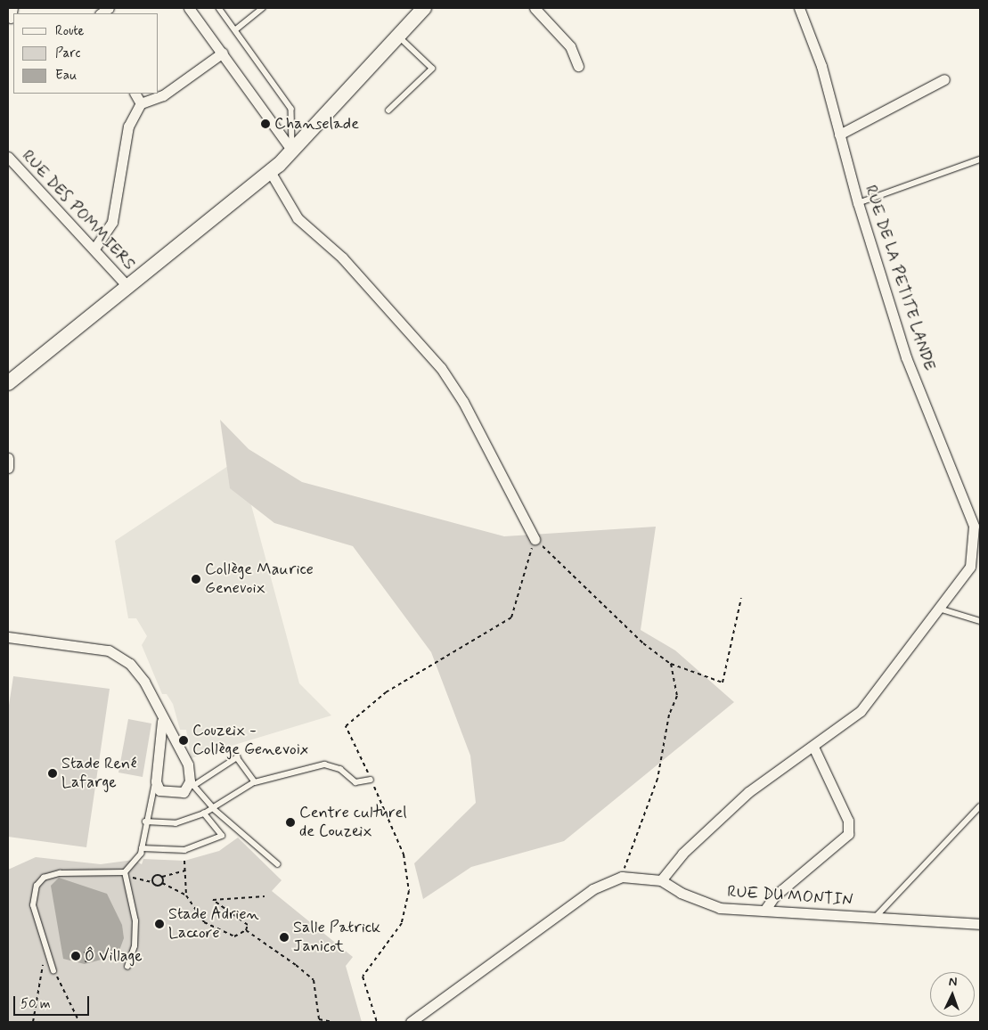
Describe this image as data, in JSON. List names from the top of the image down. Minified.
{"streets":{"street":["RUE DES POMMIERS","RUE DE LA PETITE LANDE","RUE DU MONTIN"]},"crossings":[["RUE DE LA PETITE LANDE","RUE DU MONTIN"]],"places":["Chanselade","Collège Maurice Genevoix","Couzeix - Collège Genevoix","Stade René Lafarge","Centre culturel de Couzeix","Stade Adrien Laccore","Salle Patrick Janicot","Ô Village"],"legend":["Route","Parc","Eau"],"scale_bar":"50 m","north":"top"}
